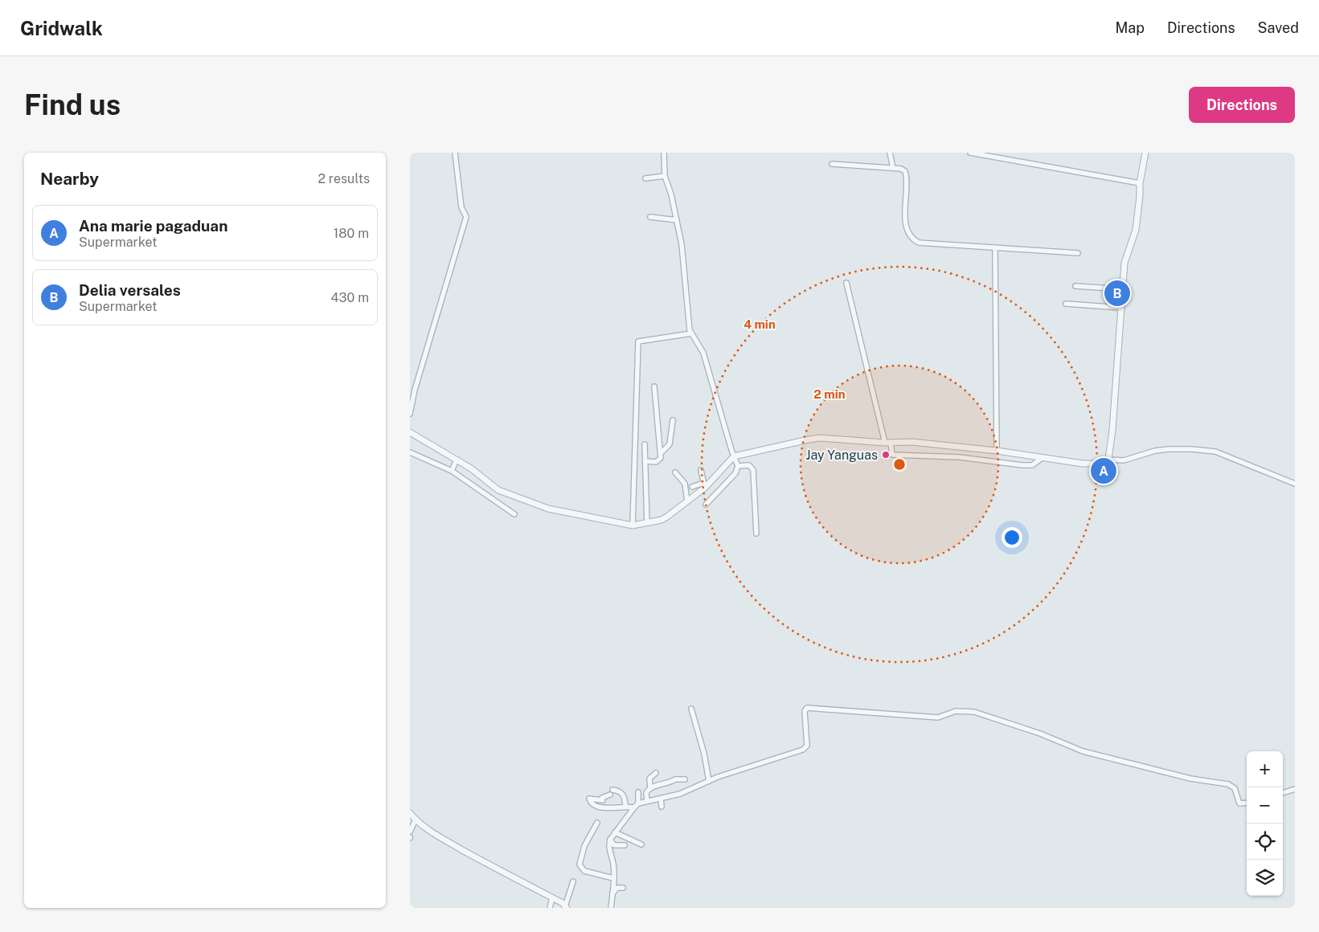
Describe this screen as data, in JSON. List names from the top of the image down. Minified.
{"places":["Jay Yanguas"],"page":{"header":"Gridwalk","nav":["Map","Directions","Saved"],"buttons":"Directions","title":"Find us","heading":["Nearby","2 results"],"list":[{"mark":"A","name":"Ana marie pagaduan","note":"Supermarket","value":"180 m"},{"mark":"B","name":"Delia versales","note":"Supermarket","value":"430 m"}],"pins":["B","A"],"map_buttons":["+","−"]},"rings":["4 min","2 min"]}
